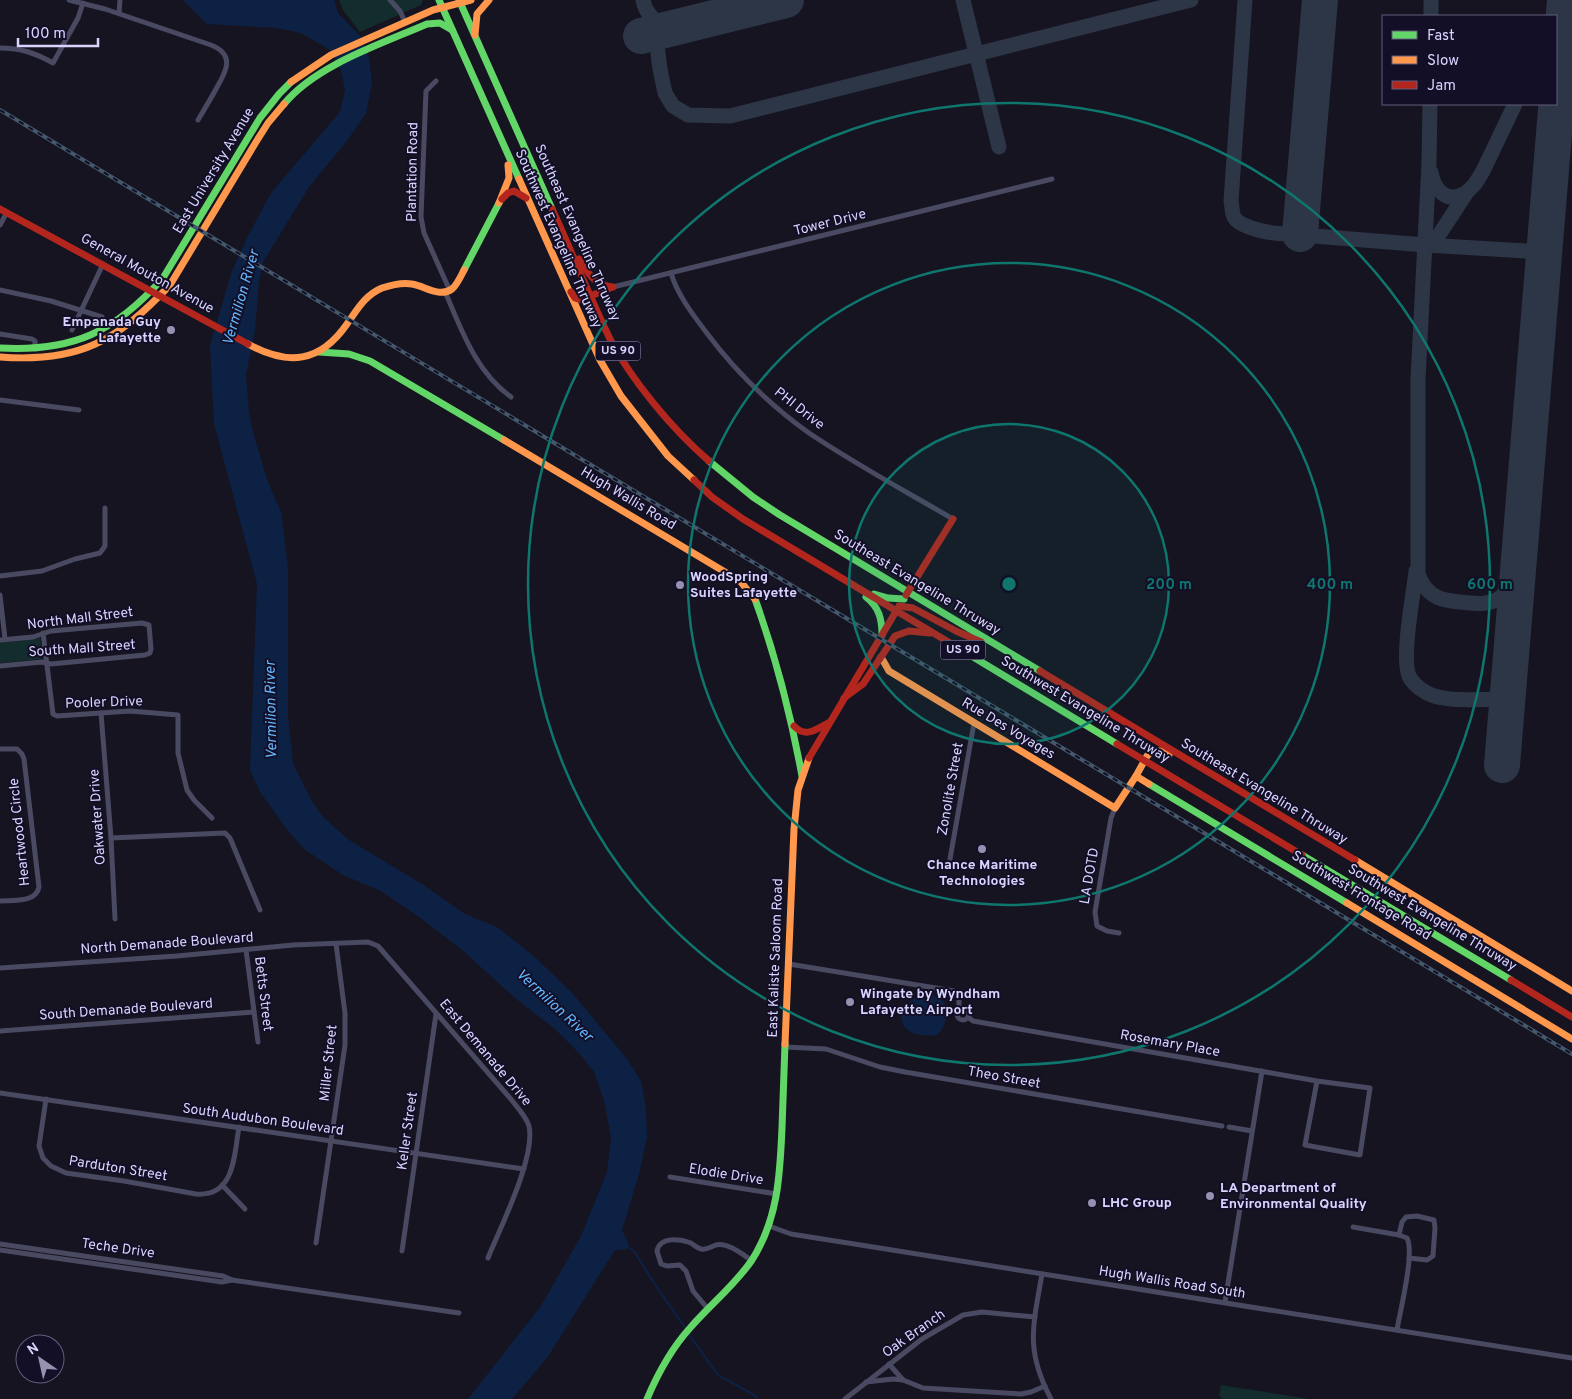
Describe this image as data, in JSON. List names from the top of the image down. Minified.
{"streets":{"main road":["East University Avenue","Southeast Evangeline Thruway","Southwest Evangeline Thruway","General Mouton Avenue","US 90","Hugh Wallis Road","Rue Des Voyages","Southwest Frontage Road","East Kaliste Saloom Road"],"street":["Plantation Road","Tower Drive","PHI Drive","North Mall Street","South Mall Street","Pooler Drive","Zonolite Street","Oakwater Drive","Heartwood Circle","LA DOTD","North Demanade Boulevard","Betts Street","South Demanade Boulevard","Rosemary Place","East Demanade Drive","Miller Street","Theo Street","South Audubon Boulevard","Keller Street","Parduton Street","Elodie Drive","Teche Drive","Hugh Wallis Road South","Oak Branch"]},"crossings":[["East University Avenue","Southeast Evangeline Thruway"],["East University Avenue","General Mouton Avenue"],["East University Avenue","US 90"],["Plantation Road","General Mouton Avenue"],["Tower Drive","PHI Drive"],["Southeast Evangeline Thruway","East Kaliste Saloom Road"],["Southwest Evangeline Thruway","US 90"],["Southwest Evangeline Thruway","East Kaliste Saloom Road"],["General Mouton Avenue","Hugh Wallis Road"],["PHI Drive","East Kaliste Saloom Road"],["Hugh Wallis Road","East Kaliste Saloom Road"],["North Mall Street","South Mall Street"],["North Mall Street","Pooler Drive"],["South Mall Street","Pooler Drive"],["Pooler Drive","Oakwater Drive"],["Rue Des Voyages","Zonolite Street"],["Rue Des Voyages","LA DOTD"],["North Demanade Boulevard","Betts Street"],["North Demanade Boulevard","East Demanade Drive"],["North Demanade Boulevard","Miller Street"],["East Kaliste Saloom Road","Rosemary Place"],["East Kaliste Saloom Road","Theo Street"],["East Kaliste Saloom Road","Elodie Drive"],["East Kaliste Saloom Road","Hugh Wallis Road South"],["Betts Street","South Demanade Boulevard"],["East Demanade Drive","Miller Street"],["East Demanade Drive","South Audubon Boulevard"],["East Demanade Drive","Keller Street"],["Miller Street","South Audubon Boulevard"],["South Audubon Boulevard","Keller Street"],["South Audubon Boulevard","Parduton Street"]],"water":["Vermilion River"],"places":["Empanada Guy Lafayette","WoodSpring Suites Lafayette","Chance Maritime Technologies","Wingate by Wyndham Lafayette Airport","LA Department of Environmental Quality","LHC Group"],"legend":["Fast","Slow","Jam"],"scale_bar":"100 m","north":"top left","rings":["200 m","400 m","600 m"]}
